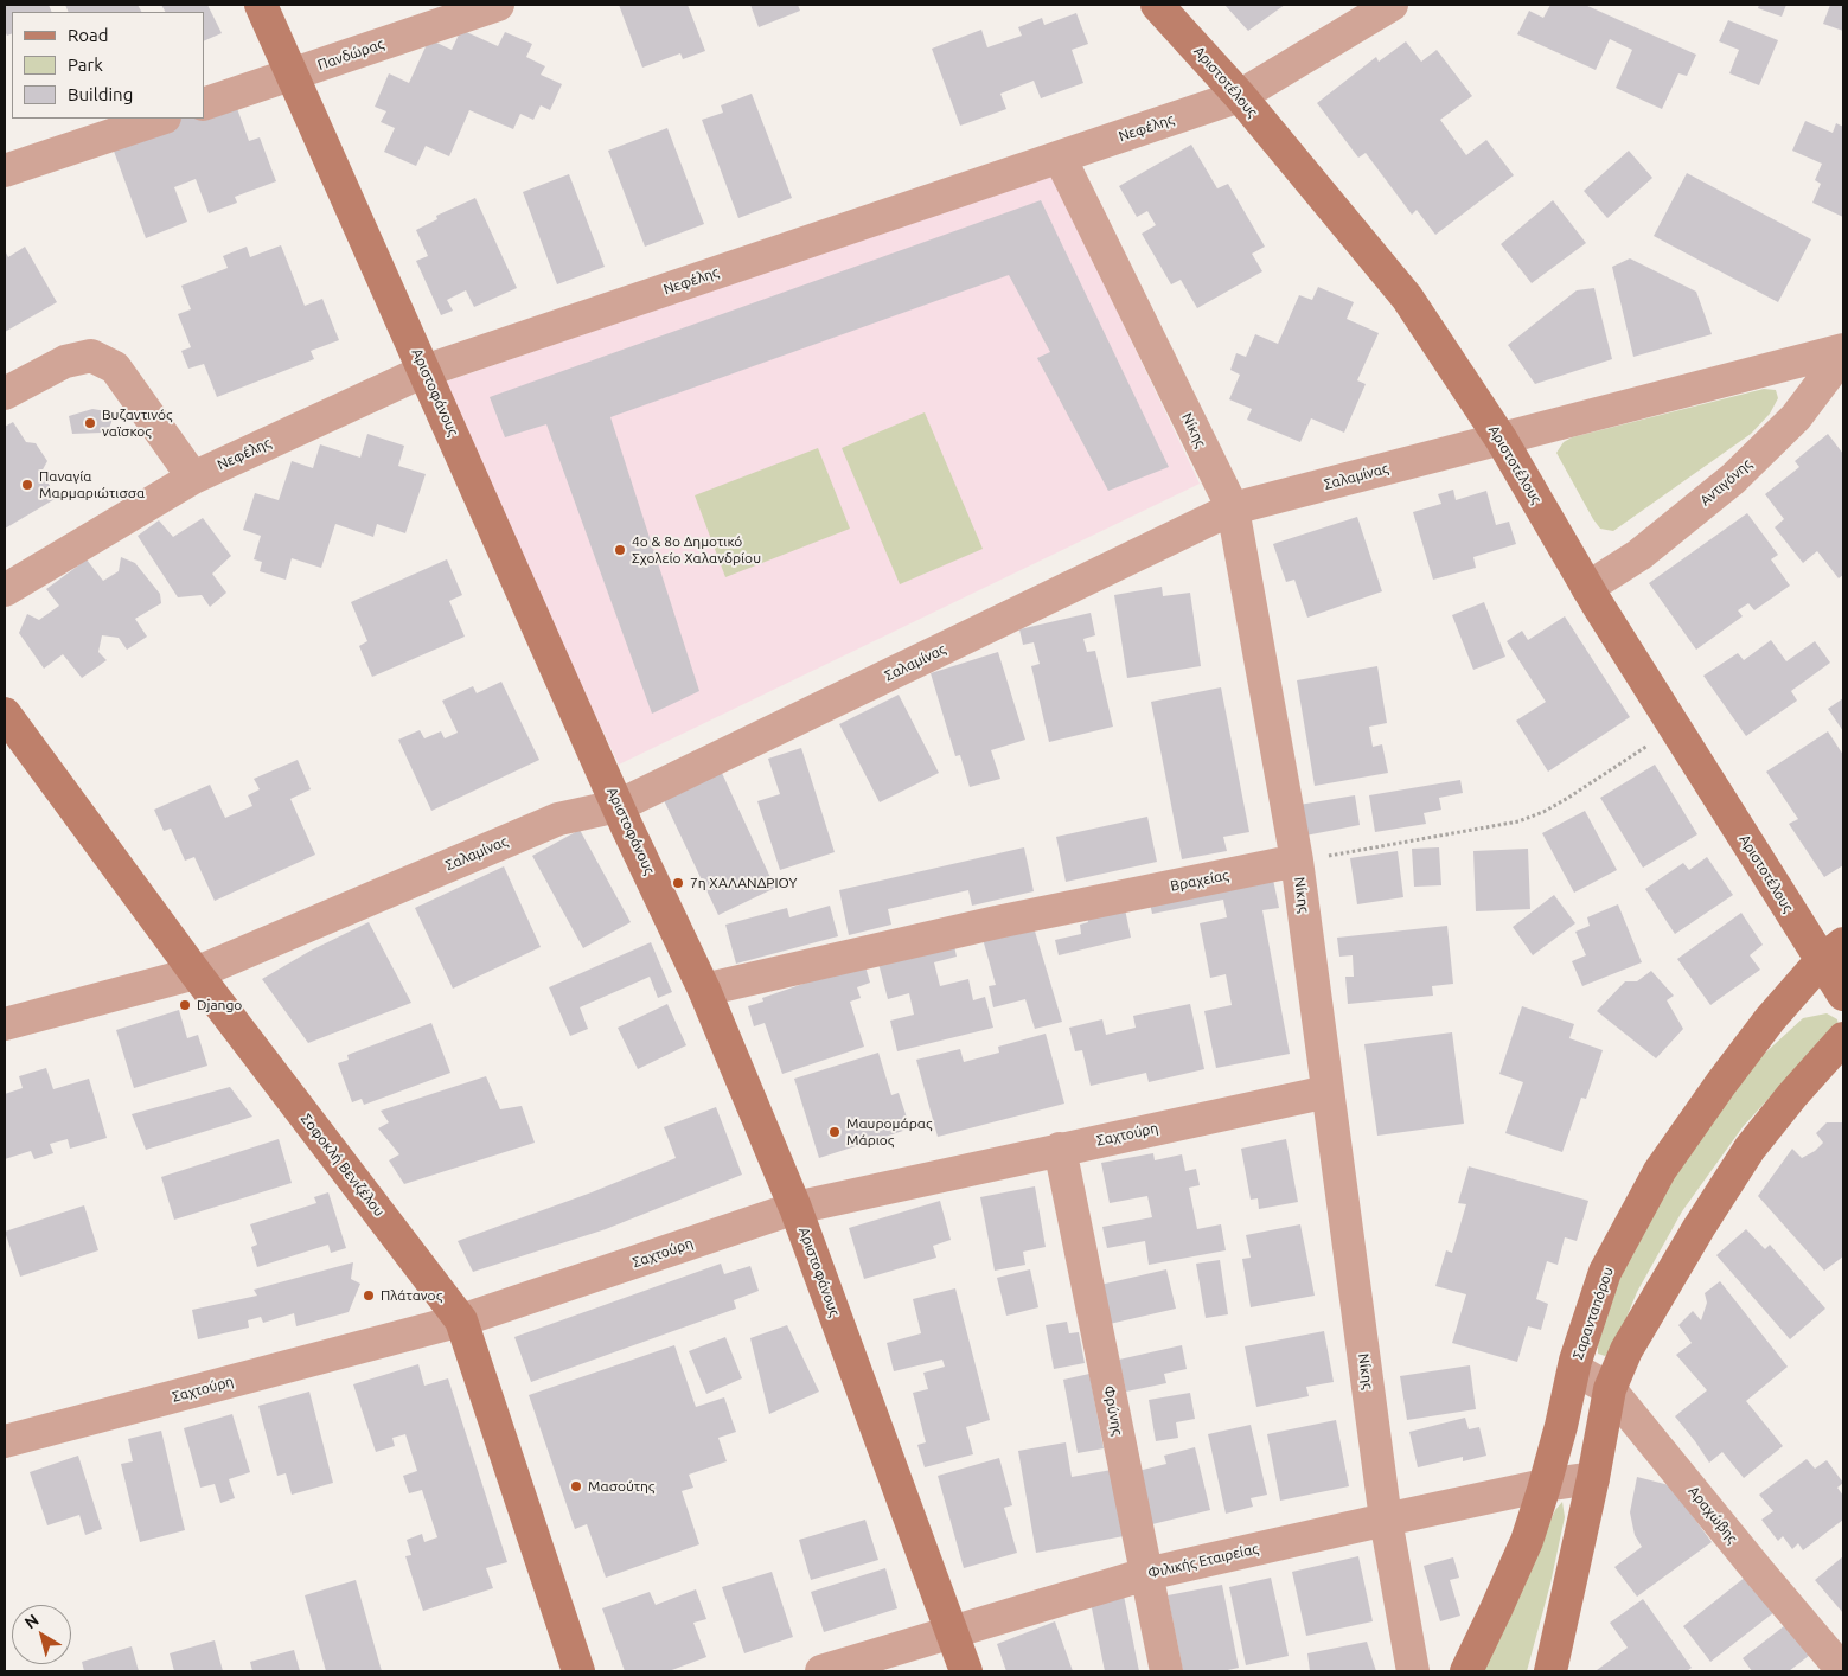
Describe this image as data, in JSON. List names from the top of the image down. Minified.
{"streets":{"street":["Πανδώρας","Αριστοτέλους","Νεφέλης","Αριστοφάνους","Νίκης","Σαλαμίνας","Αντιγόνης","Βραχείας","Σαχτούρη","Σοφοκλή Βενιζέλου","Σαρανταπόρου","Φρύνης","Αραχώβης","Φιλικής Εταιρείας"]},"crossings":[["Πανδώρας","Αριστοφάνους"],["Αριστοτέλους","Νεφέλης"],["Αριστοτέλους","Σαλαμίνας"],["Αριστοτέλους","Αντιγόνης"],["Αριστοτέλους","Σαρανταπόρου"],["Νεφέλης","Αριστοφάνους"],["Νεφέλης","Νίκης"],["Αριστοφάνους","Σαλαμίνας"],["Αριστοφάνους","Βραχείας"],["Αριστοφάνους","Σαχτούρη"],["Αριστοφάνους","Φιλικής Εταιρείας"],["Νίκης","Σαλαμίνας"],["Νίκης","Βραχείας"],["Νίκης","Σαχτούρη"],["Νίκης","Φιλικής Εταιρείας"],["Σαλαμίνας","Σοφοκλή Βενιζέλου"],["Σαχτούρη","Σοφοκλή Βενιζέλου"],["Σαχτούρη","Φρύνης"],["Σαρανταπόρου","Αραχώβης"],["Σαρανταπόρου","Φιλικής Εταιρείας"],["Φρύνης","Φιλικής Εταιρείας"]],"places":["Βυζαντινός ναϊσκος","Παναγία Μαρμαριώτισσα","4ο & 8ο Δημοτικό Σχολείο Χαλανδρίου","7η ΧΑΛΑΝΔΡΙΟΥ","Django","Μαυρομάρας Μάριος","Πλάτανος","Μασούτης"],"legend":["Road","Park","Building"],"north":"top left"}
